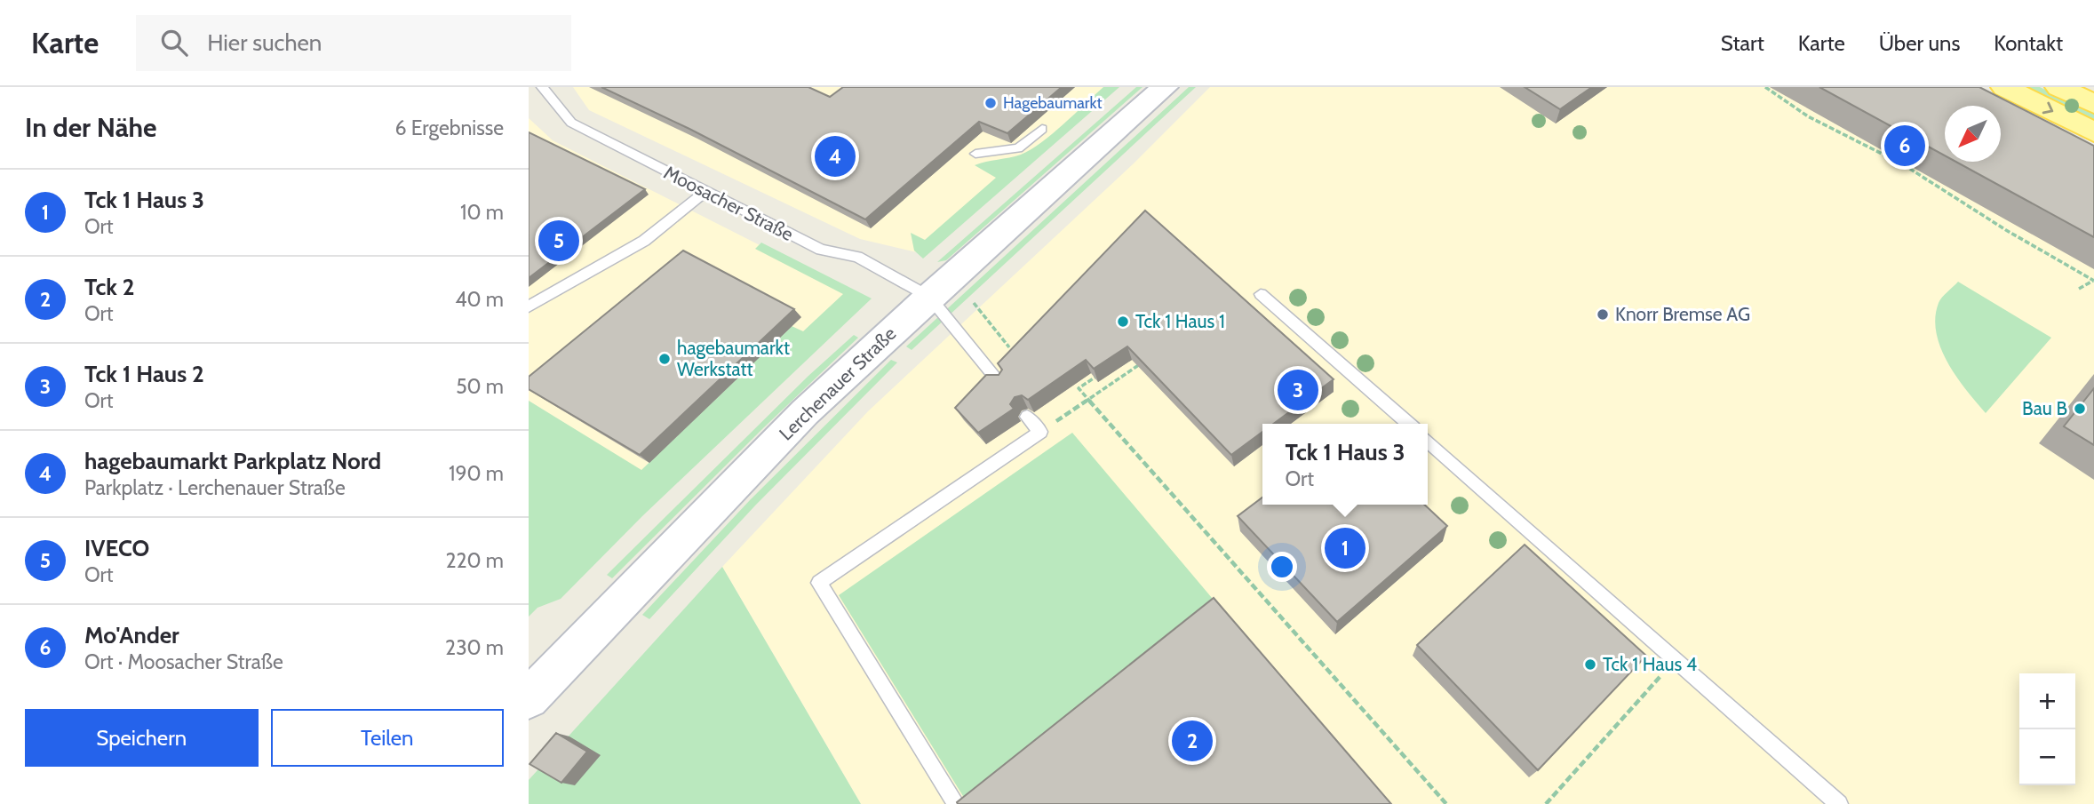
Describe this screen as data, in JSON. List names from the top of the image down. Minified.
{"streets":{"main road":["Lerchenauer Straße"],"lane":["Moosacher Straße"]},"crossings":[["Moosacher Straße","Lerchenauer Straße"]],"places":["Hagebaumarkt","Knorr Bremse AG","Tck 1 Haus 1","hagebaumarkt Werkstatt","Bau B","Tck 1 Haus 4"],"north":"bottom left","page":{"header":"Karte","search":"Hier suchen","nav":["Start","Karte","Über uns","Kontakt"],"heading":["In der Nähe","6 Ergebnisse"],"pins":["6","4","5","3","1","2"],"list":[{"mark":"1","name":"Tck 1 Haus 3","note":"Ort","value":"10 m"},{"mark":"2","name":"Tck 2","note":"Ort","value":"40 m"},{"mark":"3","name":"Tck 1 Haus 2","note":"Ort","value":"50 m"},{"mark":"4","name":"hagebaumarkt Parkplatz Nord","note":"Parkplatz · Lerchenauer Straße","value":"190 m"},{"mark":"5","name":"IVECO","note":"Ort","value":"220 m"},{"mark":"6","name":"Mo'Ander","note":"Ort · Moosacher Straße","value":"230 m"}],"popup":["Tck 1 Haus 3","Ort"],"map_buttons":["+","−"],"buttons":["Speichern","Teilen"]}}
